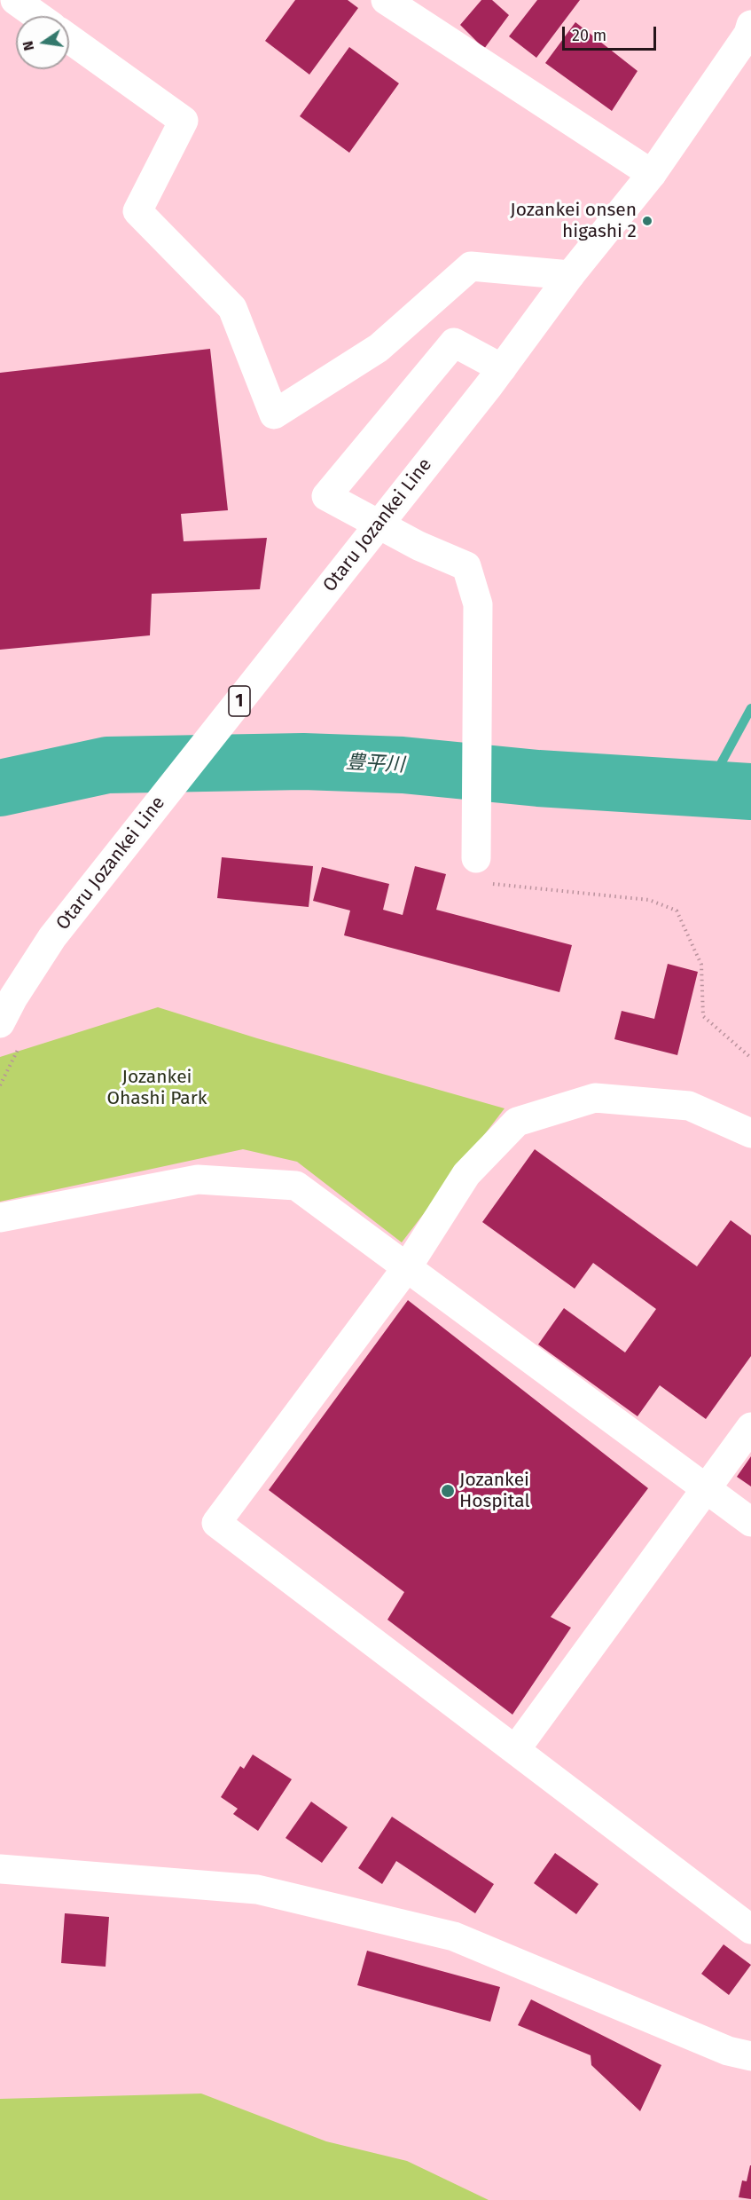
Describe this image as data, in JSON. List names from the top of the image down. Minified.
{"streets":{"street":["Otaru Jozankei Line","1"]},"water":["豊平川"],"parks":["Jozankei Ohashi Park"],"places":["Jozankei onsen higashi 2","Jozankei Hospital"],"scale_bar":"20 m","north":"left"}
